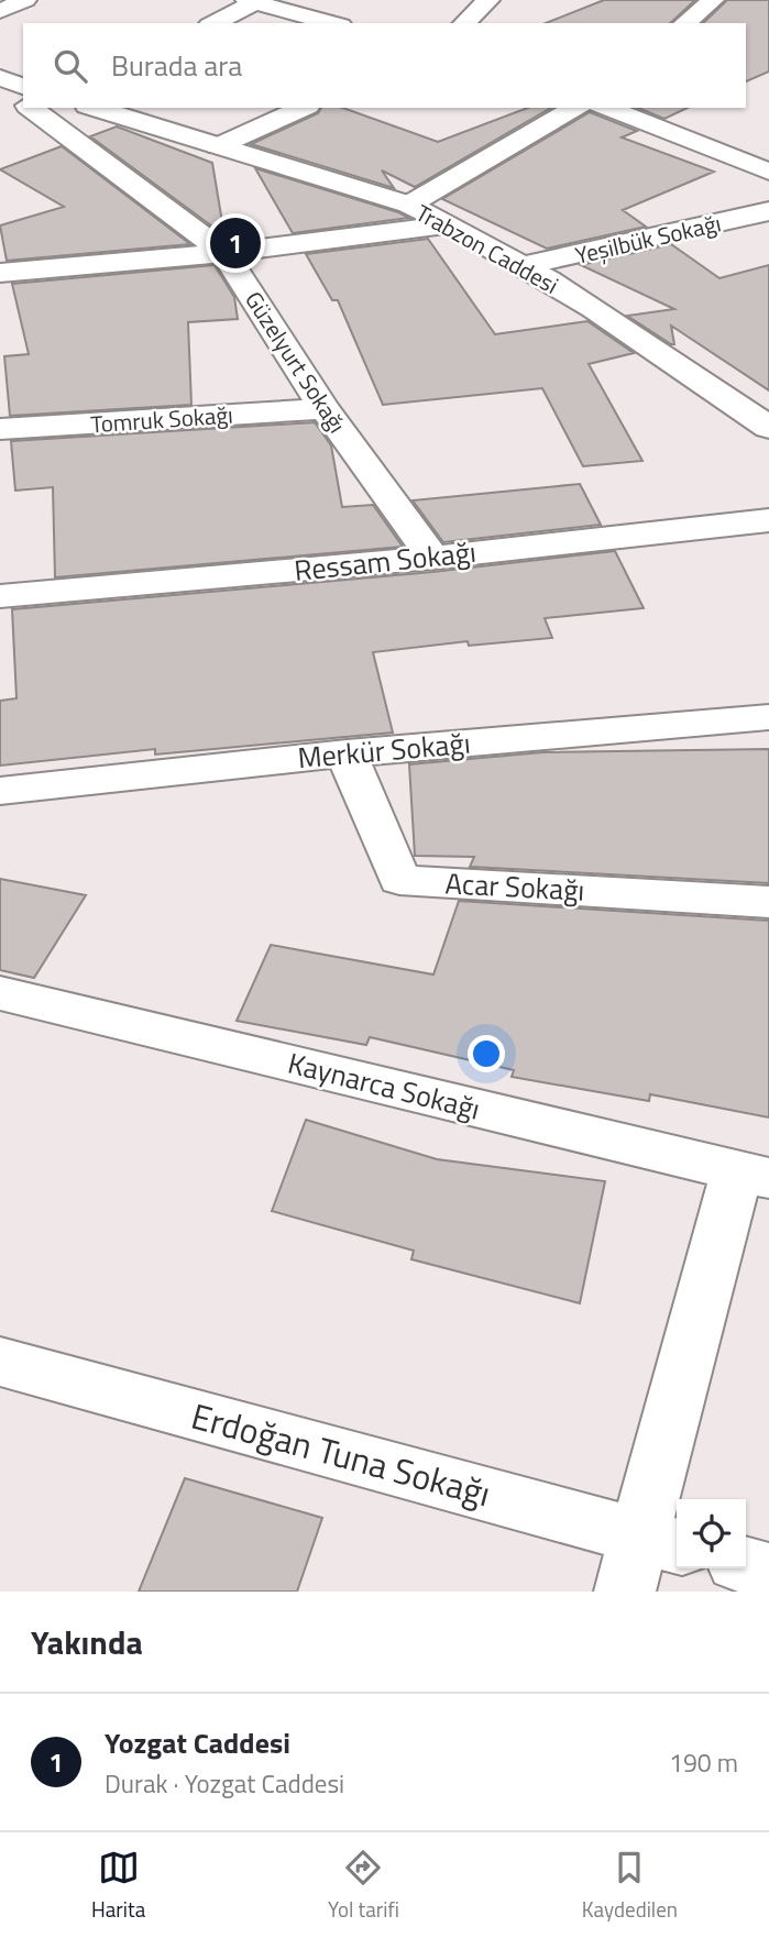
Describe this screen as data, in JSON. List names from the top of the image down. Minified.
{"streets":{"street":["Yeşilbük Sokağı","Trabzon Caddesi","Güzelyurt Sokağı","Tomruk Sokağı","Ressam Sokağı","Merkür Sokağı","Acar Sokağı","Kaynarca Sokağı","Erdoğan Tuna Sokağı"]},"crossings":[["Yeşilbük Sokağı","Trabzon Caddesi"],["Güzelyurt Sokağı","Tomruk Sokağı"],["Güzelyurt Sokağı","Ressam Sokağı"],["Merkür Sokağı","Acar Sokağı"]],"page":{"search":"Burada ara","pins":"1","heading":"Yakında","list":[{"mark":"1","name":"Yozgat Caddesi","note":"Durak · Yozgat Caddesi","value":"190 m"}],"nav":["Harita","Yol tarifi","Kaydedilen"]}}
